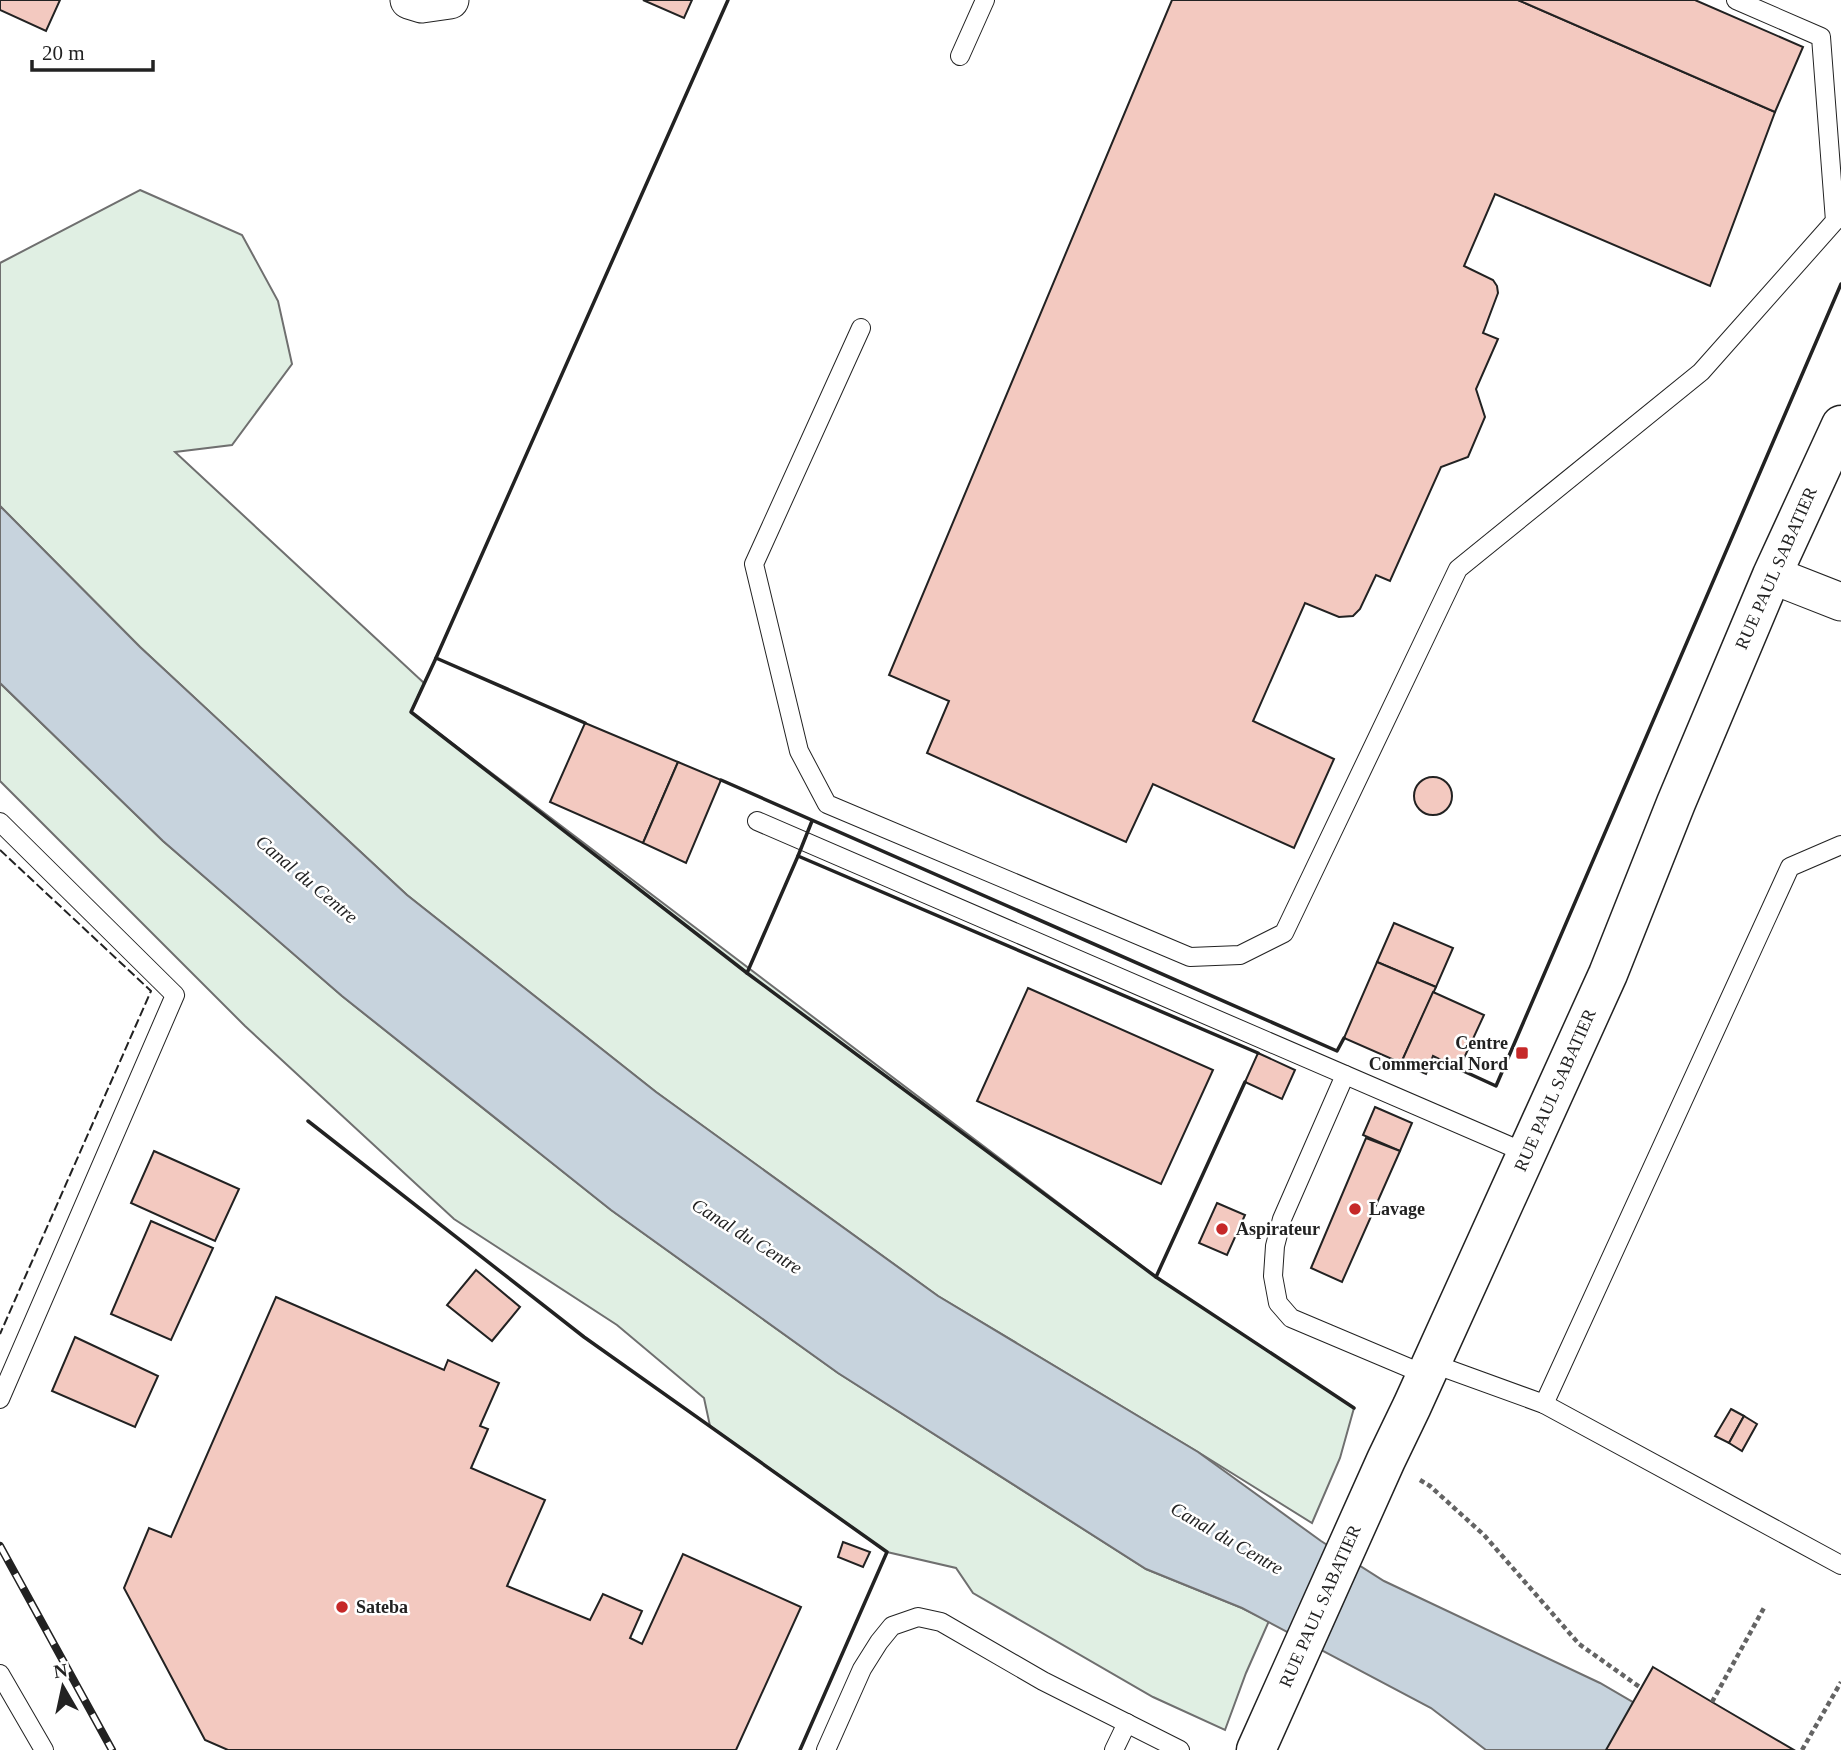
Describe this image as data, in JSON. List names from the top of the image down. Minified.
{"streets":{"main road":["RUE PAUL SABATIER"]},"water":["Canal du Centre"],"places":{"transit":["Centre Commercial Nord"],"other":["Lavage","Aspirateur","Sateba"]},"scale_bar":"20 m","north":"top"}
